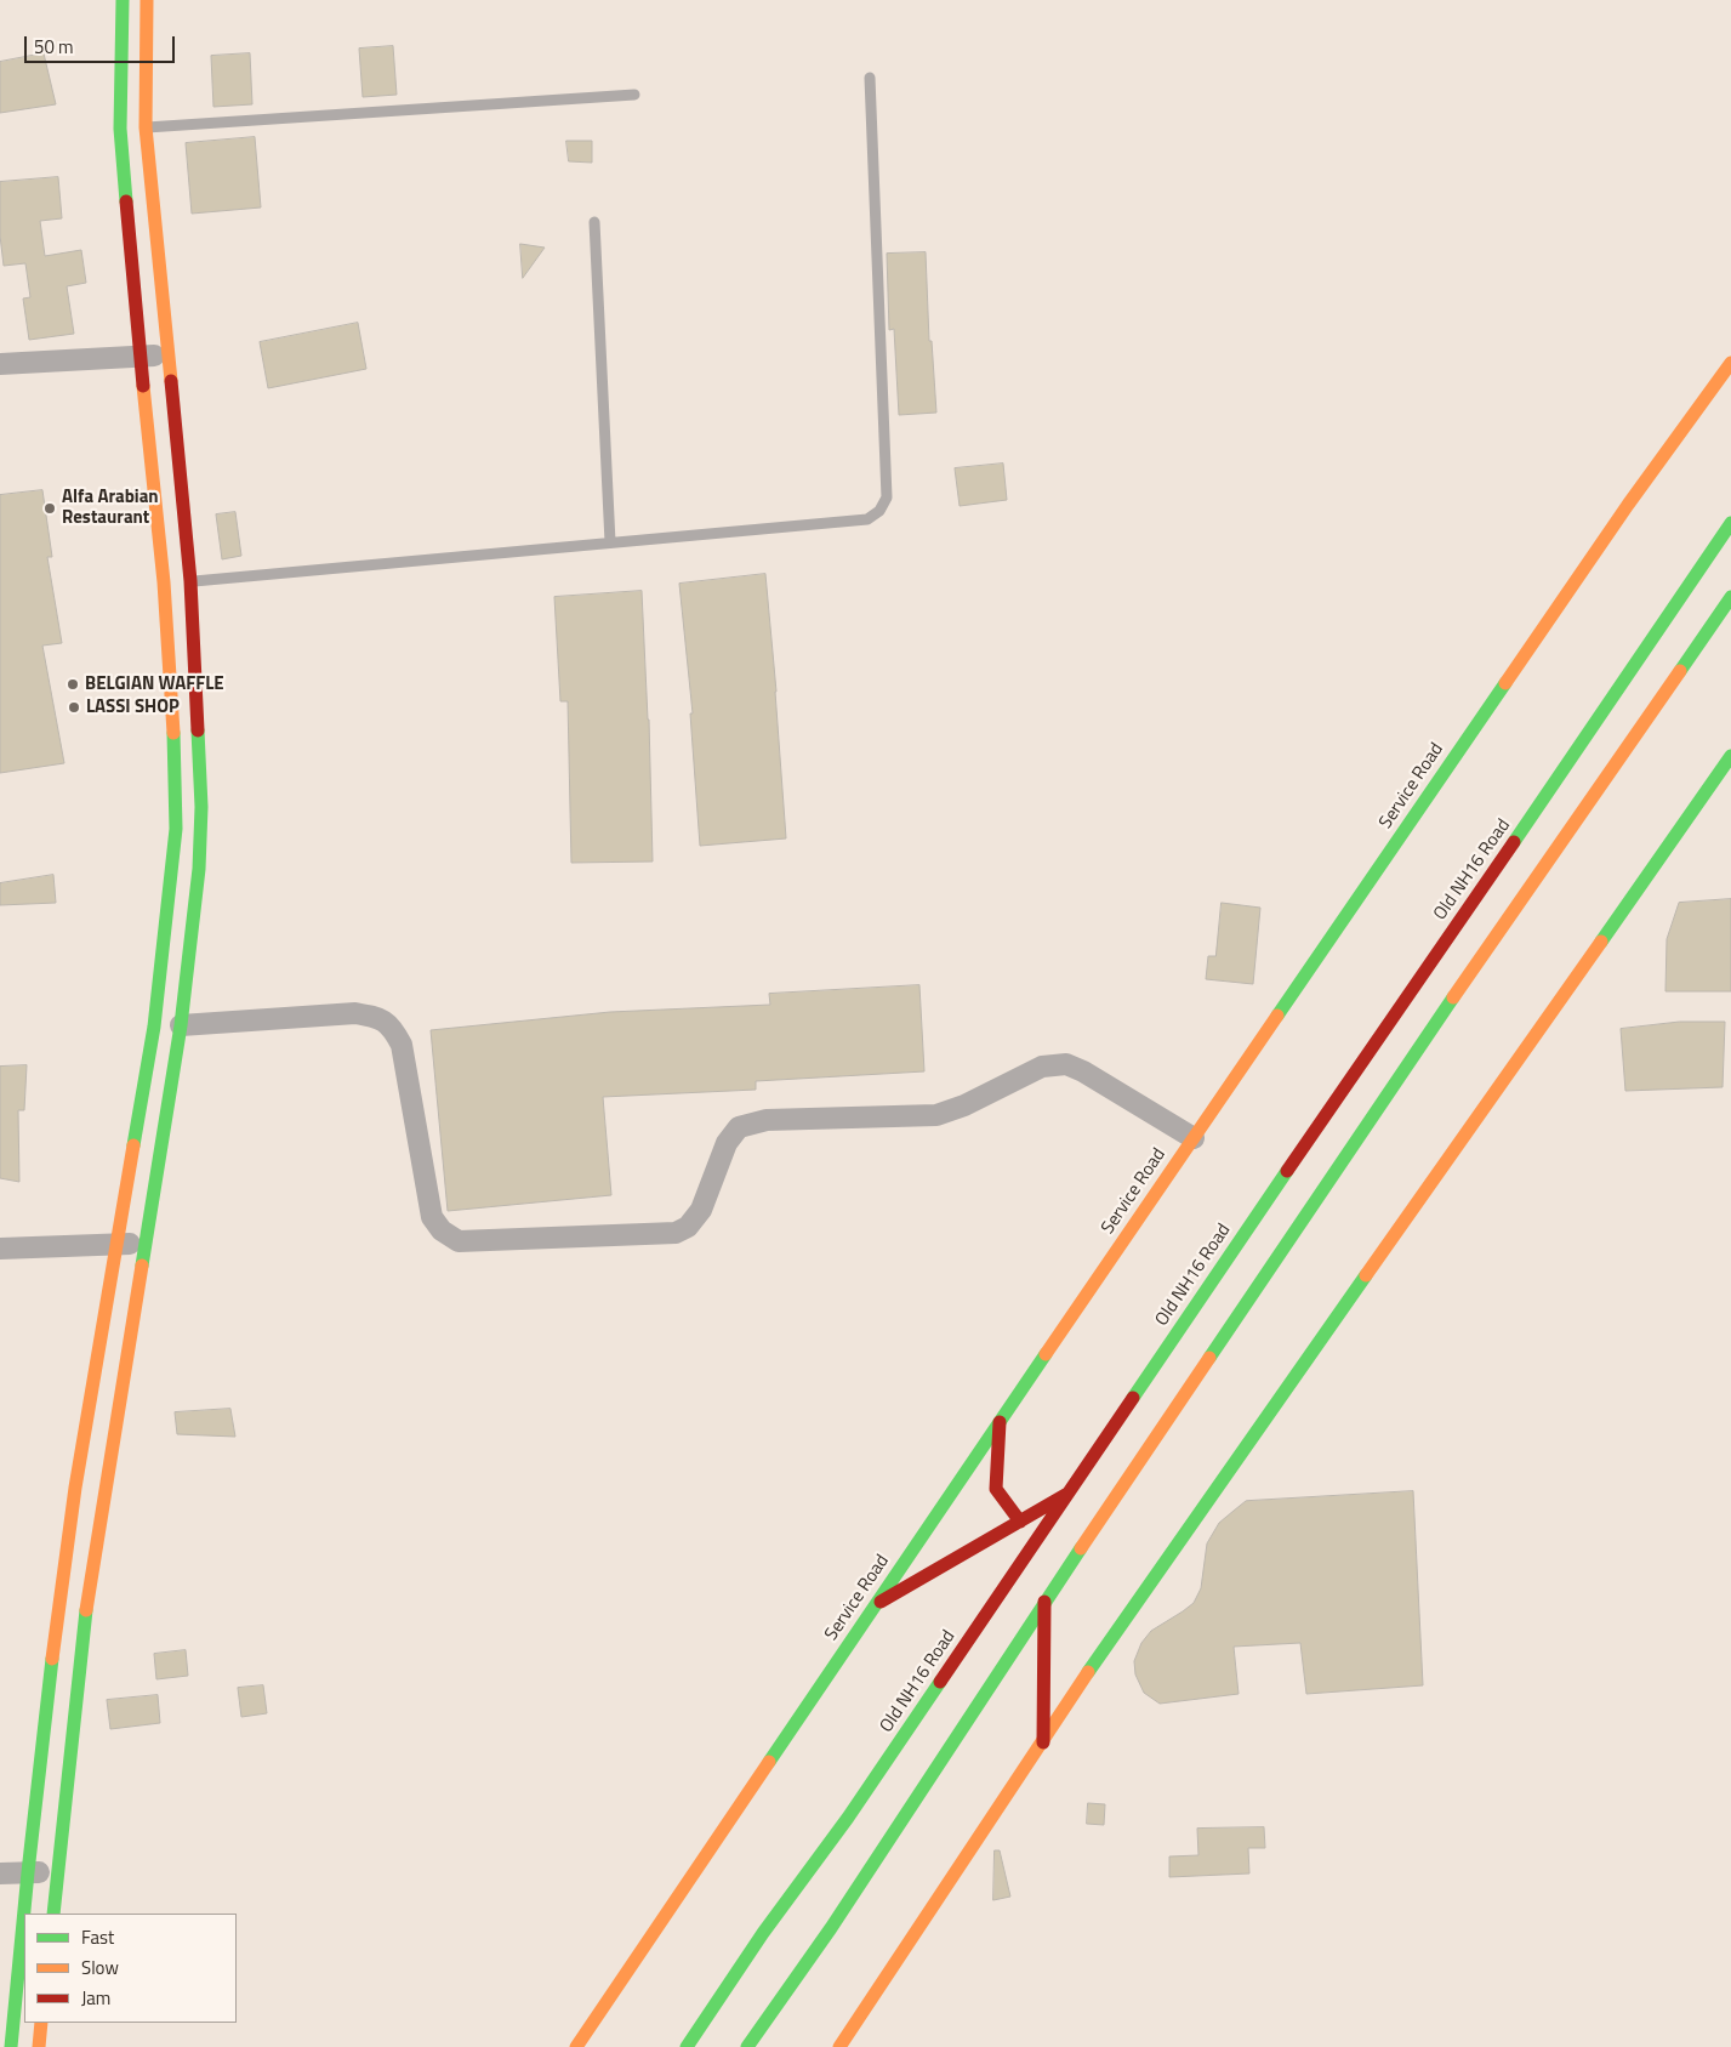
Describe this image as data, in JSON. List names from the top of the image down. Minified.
{"streets":{"main road":["Service Road","Old NH16 Road"]},"places":["Alfa Arabian Restaurant","BELGIAN WAFFLE","LASSI SHOP"],"legend":["Fast","Slow","Jam"],"scale_bar":"50 m"}
